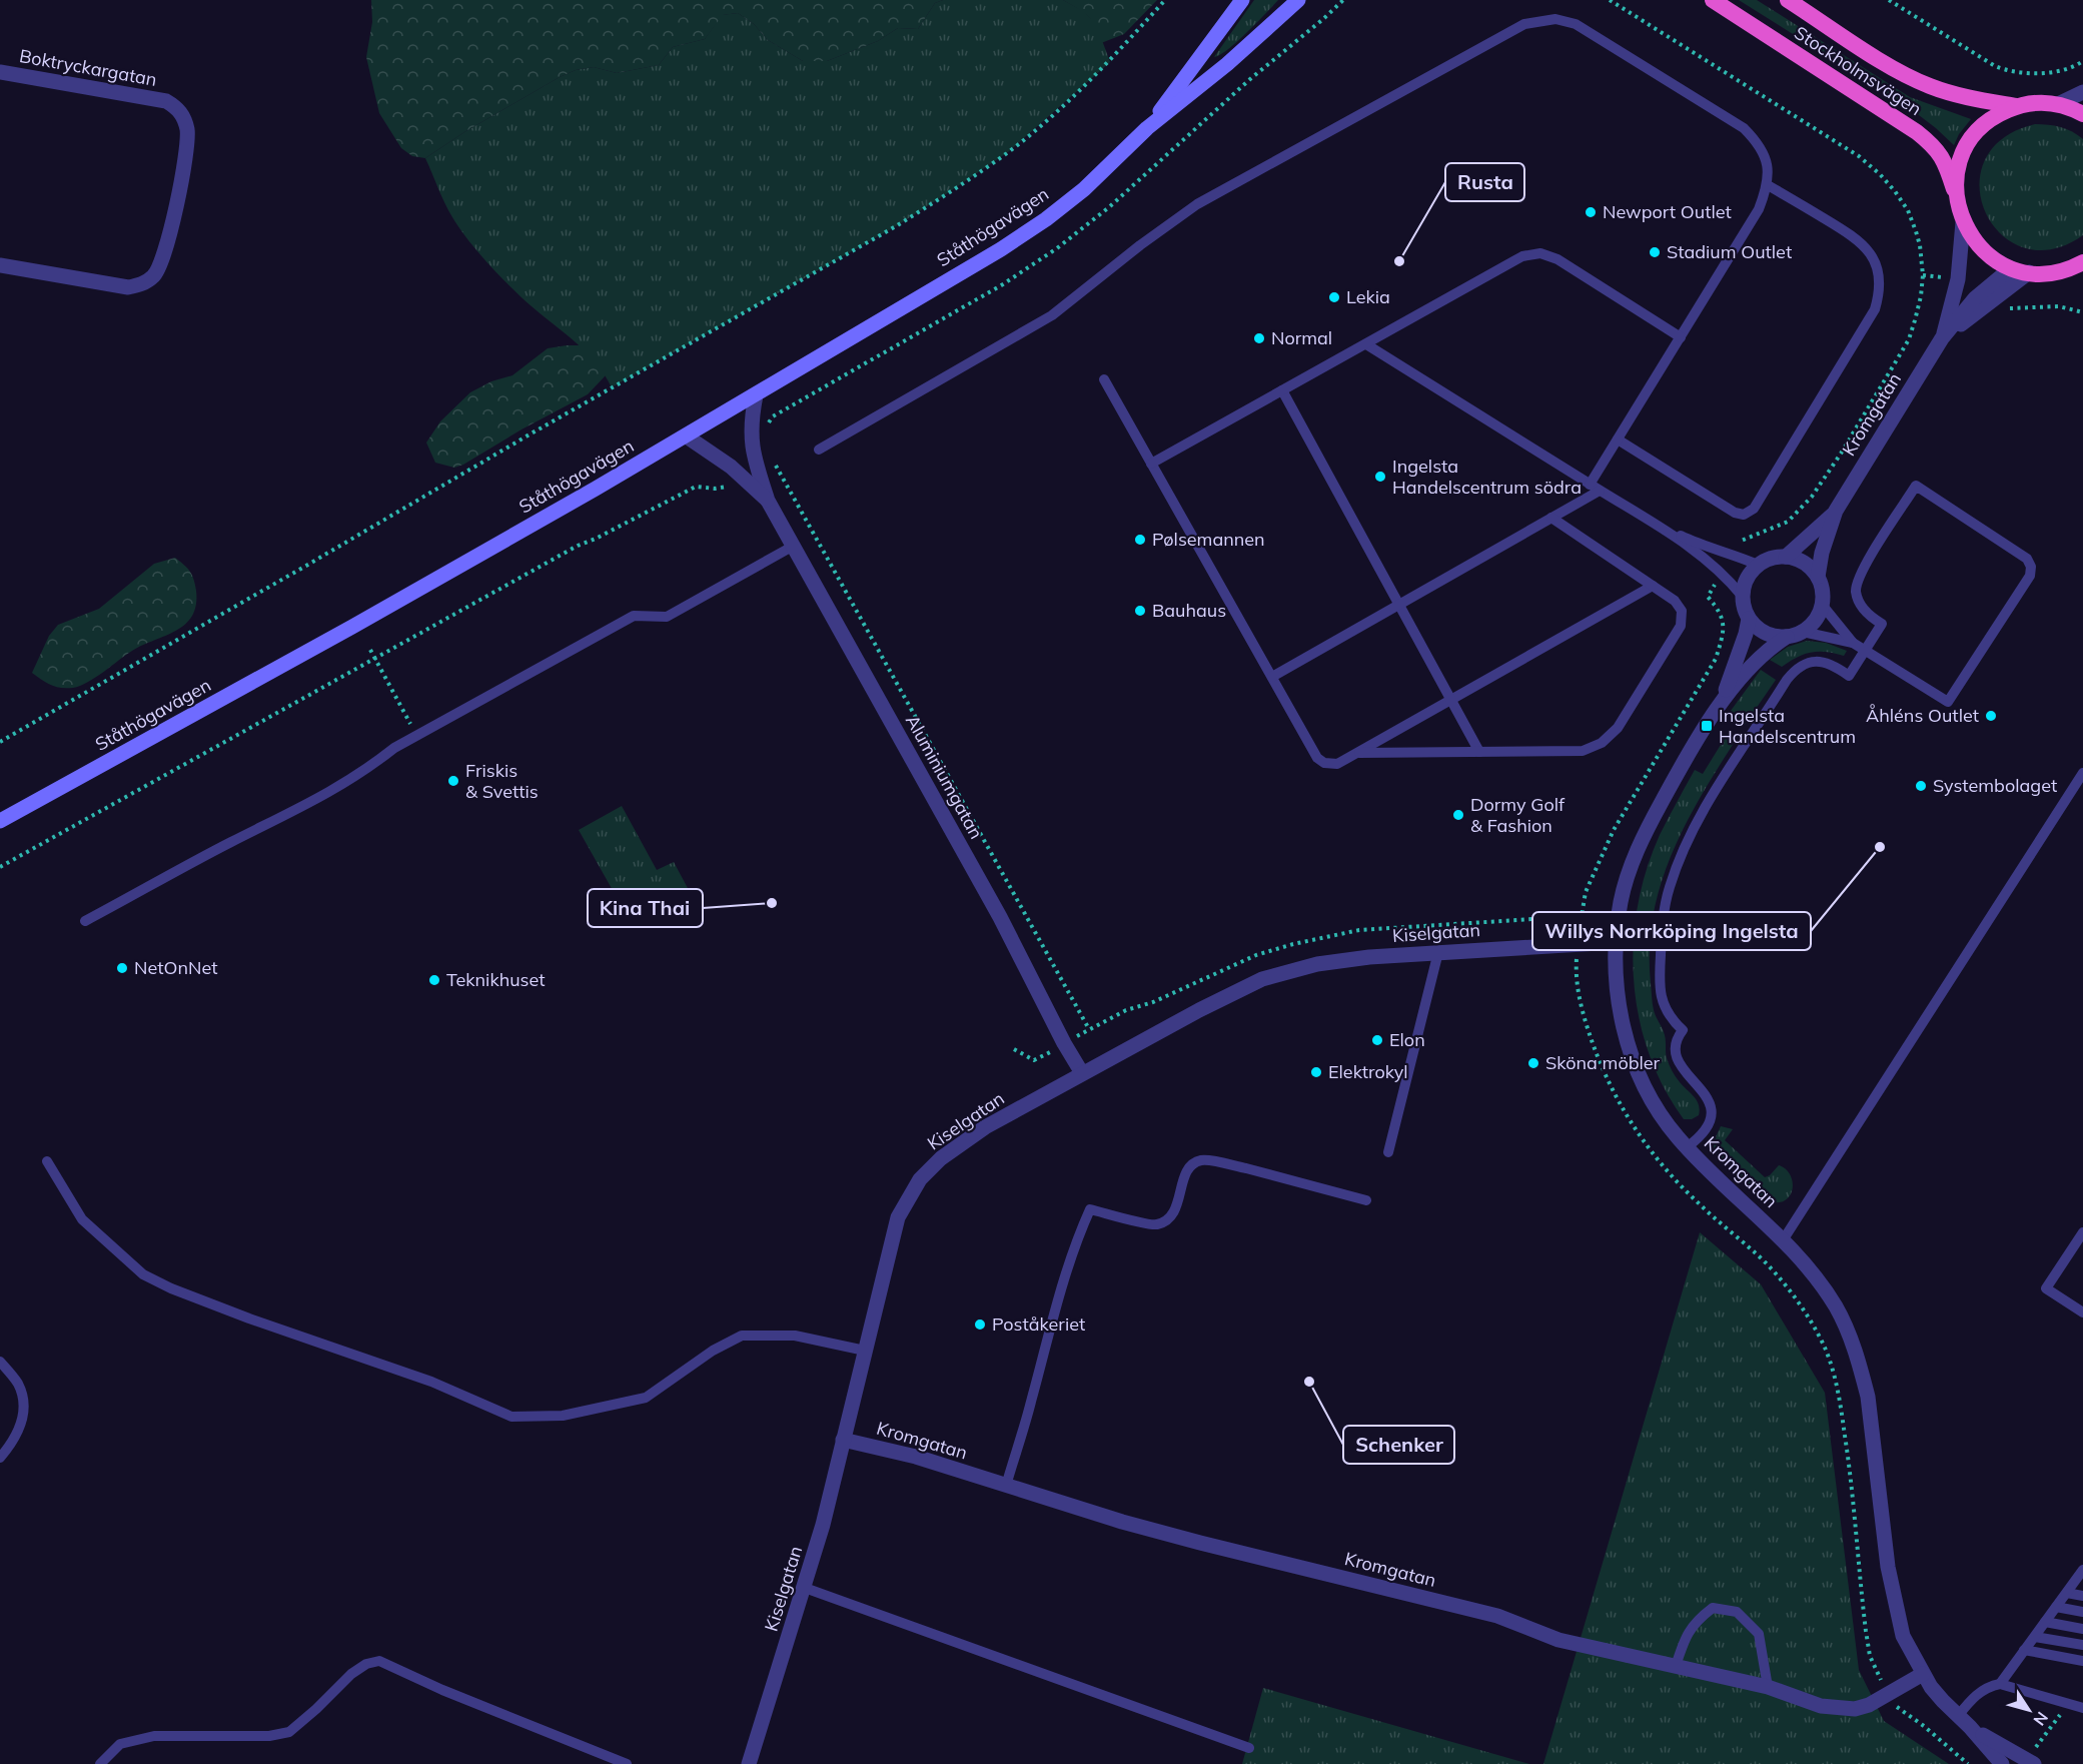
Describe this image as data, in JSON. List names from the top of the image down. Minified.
{"streets":{"highway":["Stockholmsvägen"],"main road":["Ståthögavägen"],"street":["Boktryckargatan","Kromgatan","Aluminiumgatan","Kiselgatan"]},"crossings":[["Stockholmsvägen","Kromgatan"],["Ståthögavägen","Aluminiumgatan"],["Kromgatan","Kiselgatan"],["Aluminiumgatan","Kiselgatan"]],"places":{"other":["Newport Outlet","Stadium Outlet","Rusta","Lekia","Normal","Ingelsta Handelscentrum södra","Pølsemannen","Bauhaus","Åhléns Outlet","Friskis & Svettis","Systembolaget","Dormy Golf & Fashion","Willys Norrköping Ingelsta","Kina Thai","NetOnNet","Teknikhuset","Elon","Sköna möbler","Elektrokyl","Poståkeriet","Schenker"],"transit":["Ingelsta Handelscentrum"]},"north":"bottom right"}
